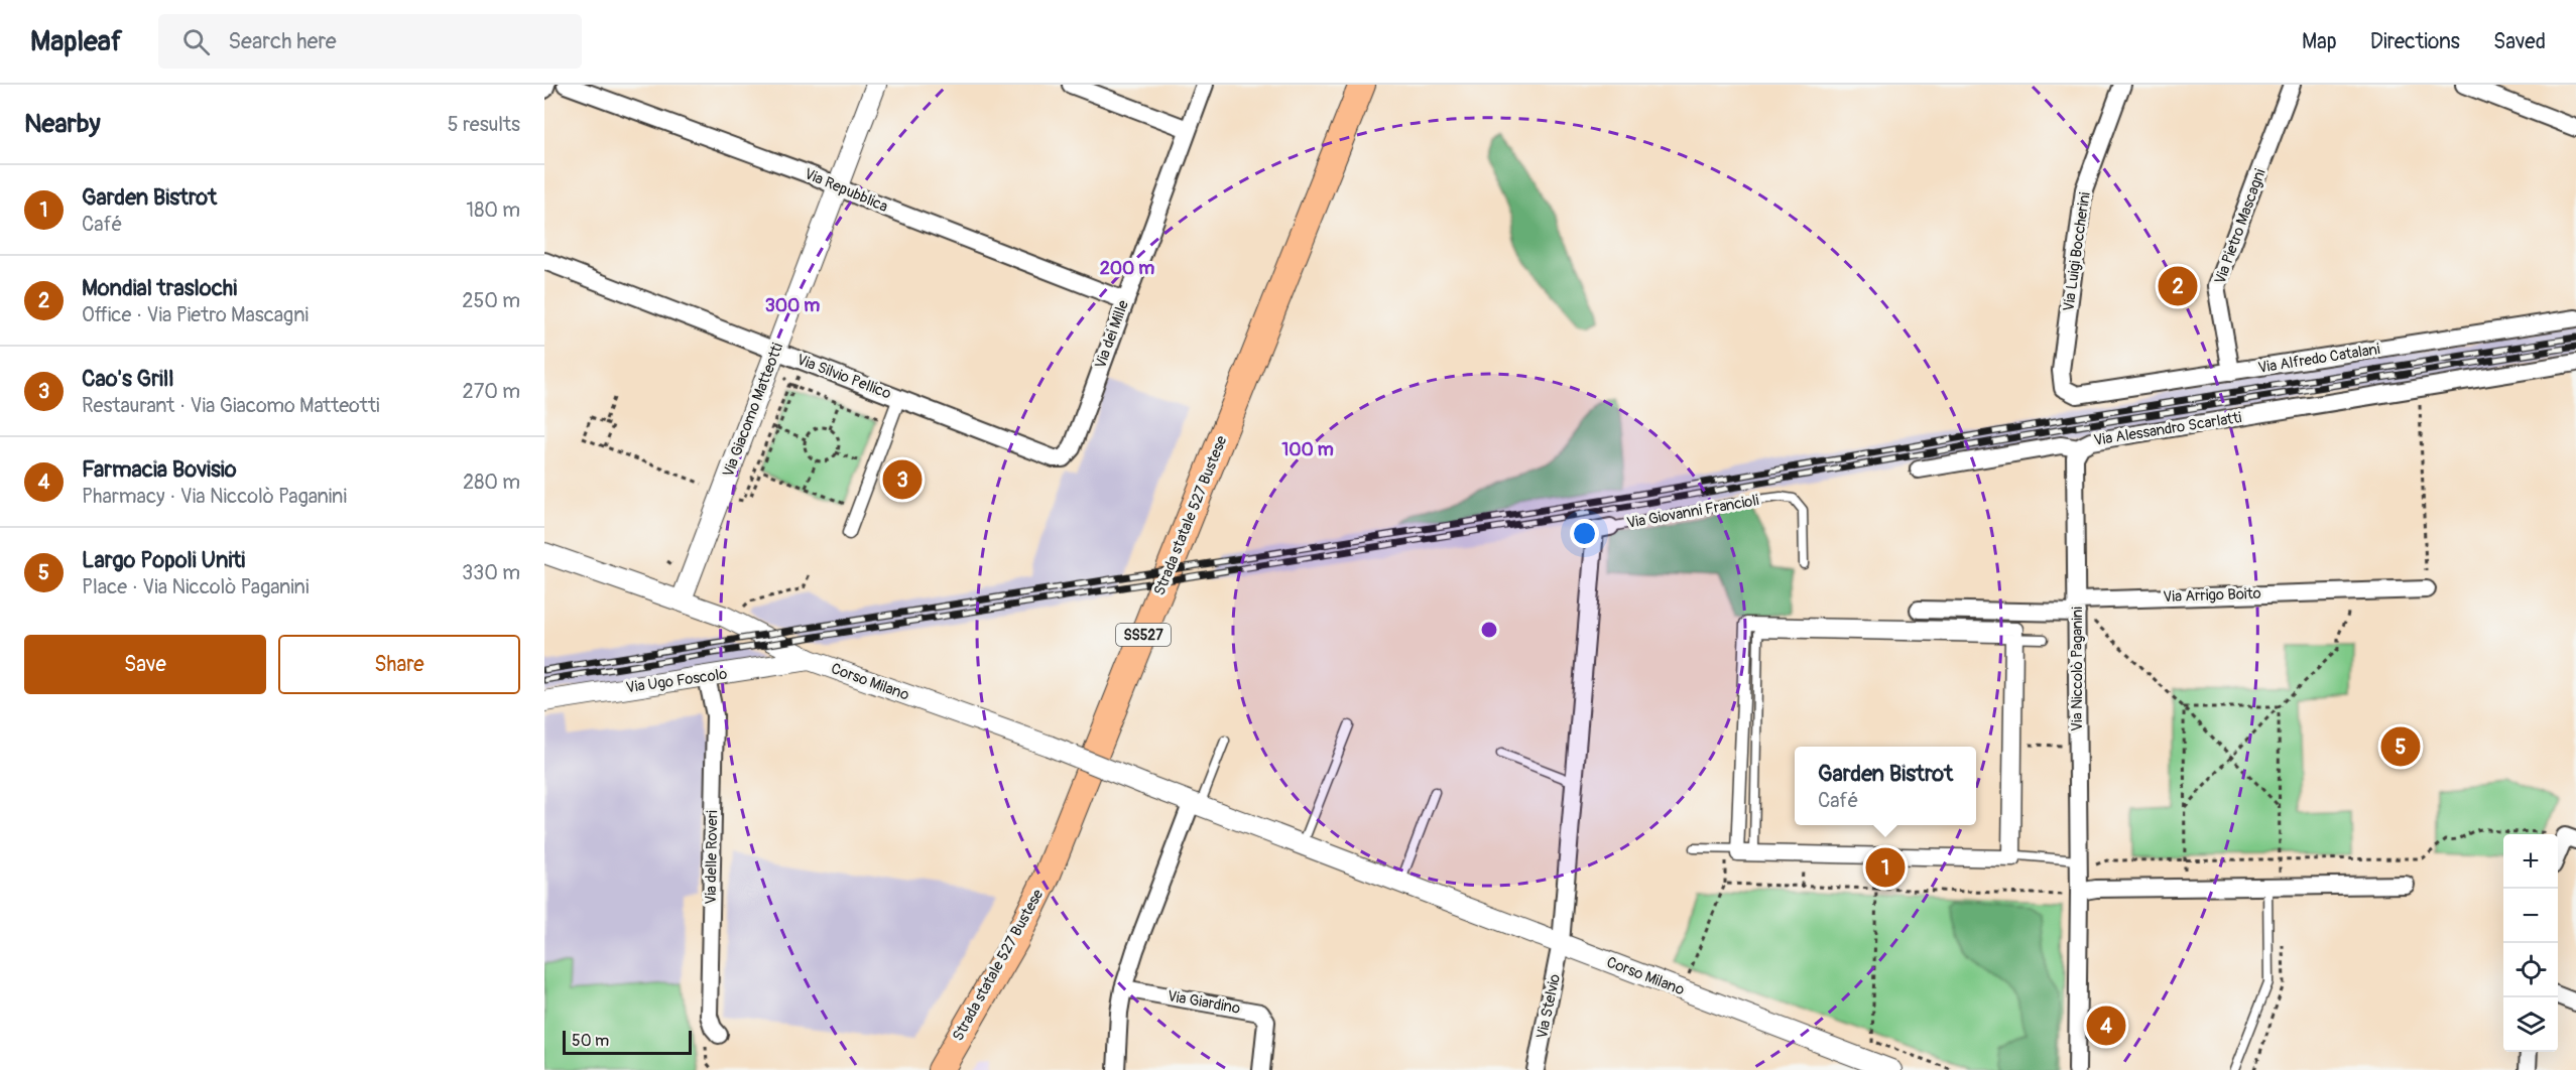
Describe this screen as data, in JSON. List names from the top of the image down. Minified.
{"streets":{"main road":["Strada statale 527 Bustese","SS527"],"street":["Via Repubblica","Via Pietro Mascagni","Via Luigi Boccherini","Via dei Mille","Via Alfredo Catalani","Via Silvio Pellico","Via Giacomo Matteotti","Via Alessandro Scarlatti","Via Giovanni Francioli","Via Arrigo Boito","Via Niccolò Paganini","Via Ugo Foscolo","Corso Milano","Via delle Roveri","Via Giardino","Via Stelvio"]},"crossings":[["Via Repubblica","Via dei Mille"],["Via Repubblica","Via Giacomo Matteotti"],["Via Pietro Mascagni","Via Alfredo Catalani"],["Via Luigi Boccherini","Via Alfredo Catalani"],["Via dei Mille","Via Silvio Pellico"],["Via Silvio Pellico","Via Giacomo Matteotti"],["Via Giacomo Matteotti","Corso Milano"],["Via Alessandro Scarlatti","Via Niccolò Paganini"],["Via Giovanni Francioli","Corso Milano"],["Via Giovanni Francioli","Via Stelvio"],["Via Arrigo Boito","Via Niccolò Paganini"],["Via Ugo Foscolo","Corso Milano"],["Via Ugo Foscolo","Via delle Roveri"],["Corso Milano","Via Stelvio"]],"scale_bar":"50 m","page":{"header":"Mapleaf","search":"Search here","nav":["Map","Directions","Saved"],"heading":["Nearby","5 results"],"list":[{"mark":"1","name":"Garden Bistrot","note":"Café","value":"180 m"},{"mark":"2","name":"Mondial traslochi","note":"Office · Via Pietro Mascagni","value":"250 m"},{"mark":"3","name":"Cao's Grill","note":"Restaurant · Via Giacomo Matteotti","value":"270 m"},{"mark":"4","name":"Farmacia Bovisio","note":"Pharmacy · Via Niccolò Paganini","value":"280 m"},{"mark":"5","name":"Largo Popoli Uniti","note":"Place · Via Niccolò Paganini","value":"330 m"}],"pins":["2","3","5","1","4"],"buttons":["Save","Share"],"popup":["Garden Bistrot","Café"],"map_buttons":["+","−"],"scale":"50 m"},"rings":["200 m","300 m","100 m"]}
